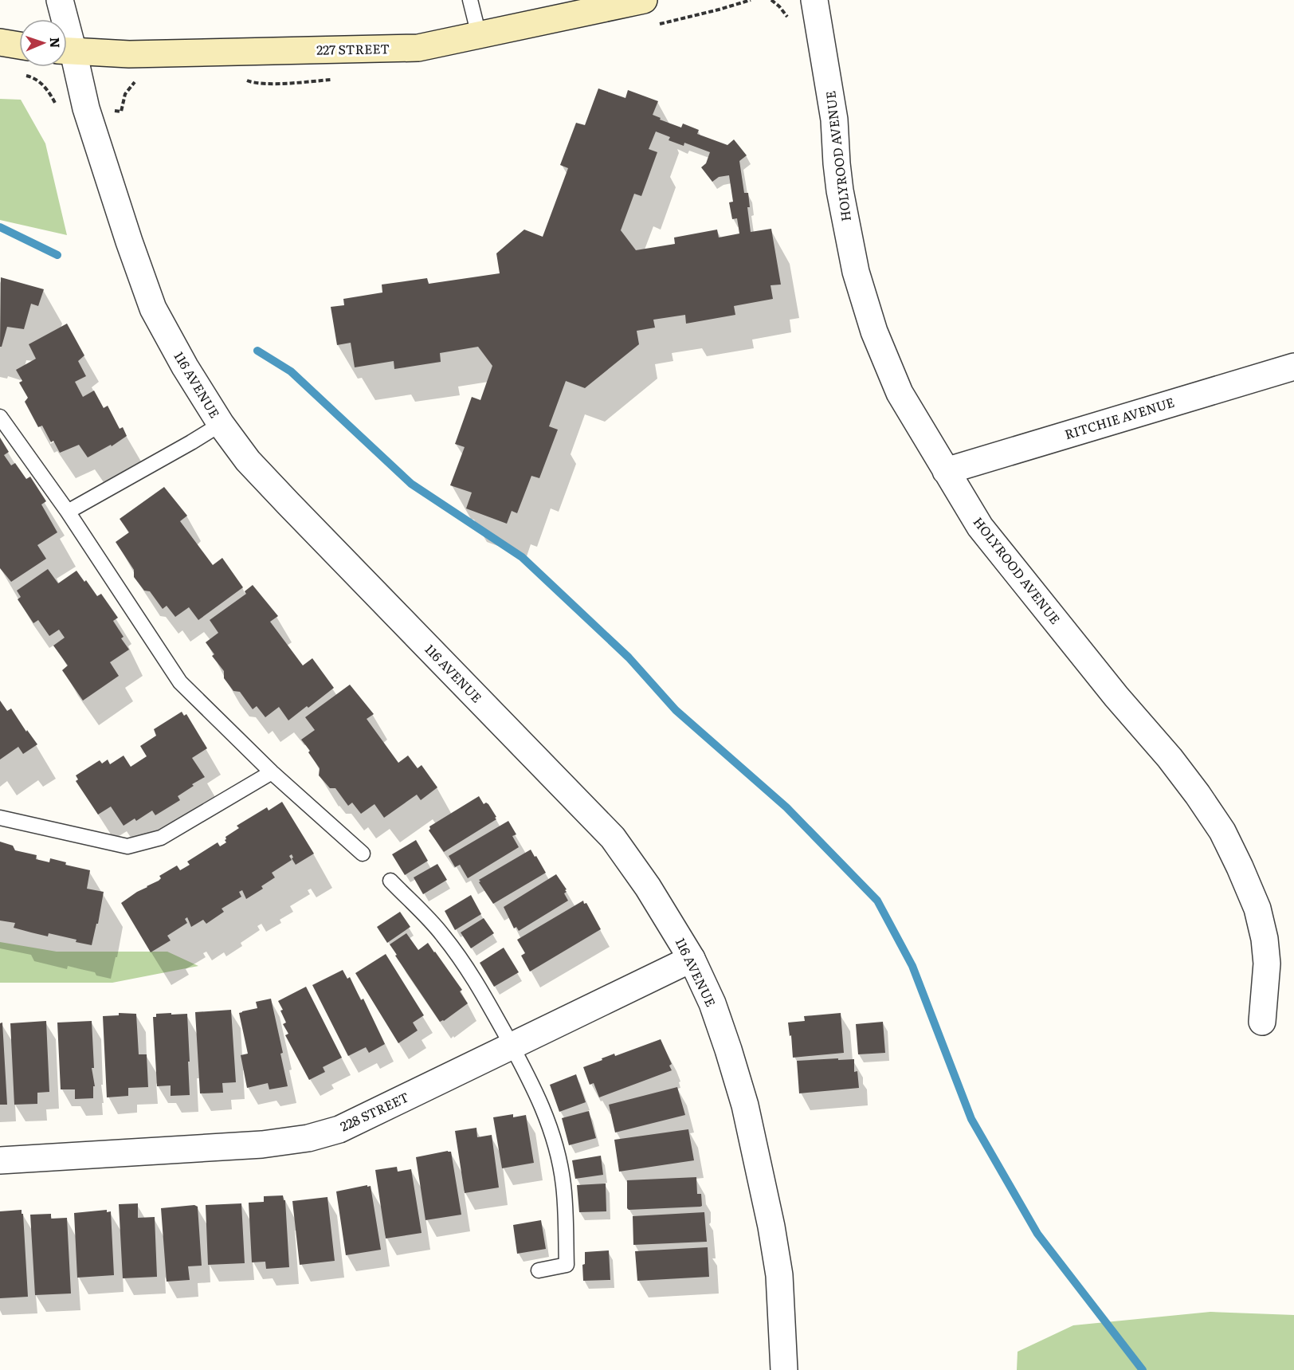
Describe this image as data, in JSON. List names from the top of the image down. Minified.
{"streets":{"main road":["227 STREET"],"street":["HOLYROOD AVENUE","116 AVENUE","RITCHIE AVENUE","228 STREET"]},"crossings":[["HOLYROOD AVENUE","RITCHIE AVENUE"],["116 AVENUE","228 STREET"]],"north":"right"}
